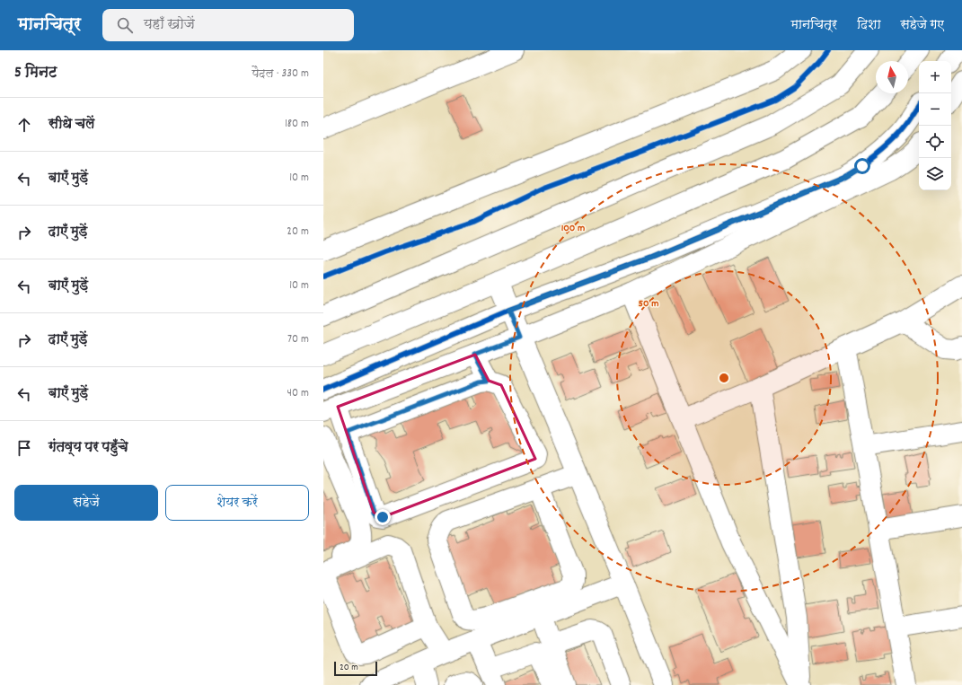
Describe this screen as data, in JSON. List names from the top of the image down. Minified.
{"scale_bar":"20 m","north":"top","page":{"header":"मानचित्र","search":"यहाँ खोजें","nav":["मानचित्र","दिशा","सहेजे गए"],"heading":["5 मिनट","पैदल · 330 m"],"map_buttons":["+","−"],"list":[["सीधे चलें","180 m"],["बाएँ मुड़ें","10 m"],["दाएँ मुड़ें","20 m"],["बाएँ मुड़ें","10 m"],["दाएँ मुड़ें","70 m"],["बाएँ मुड़ें","40 m"],"गंतव्य पर पहुँचे"],"buttons":["सहेजें","शेयर करें"],"scale":"20 m"},"rings":["100 m","50 m"]}
